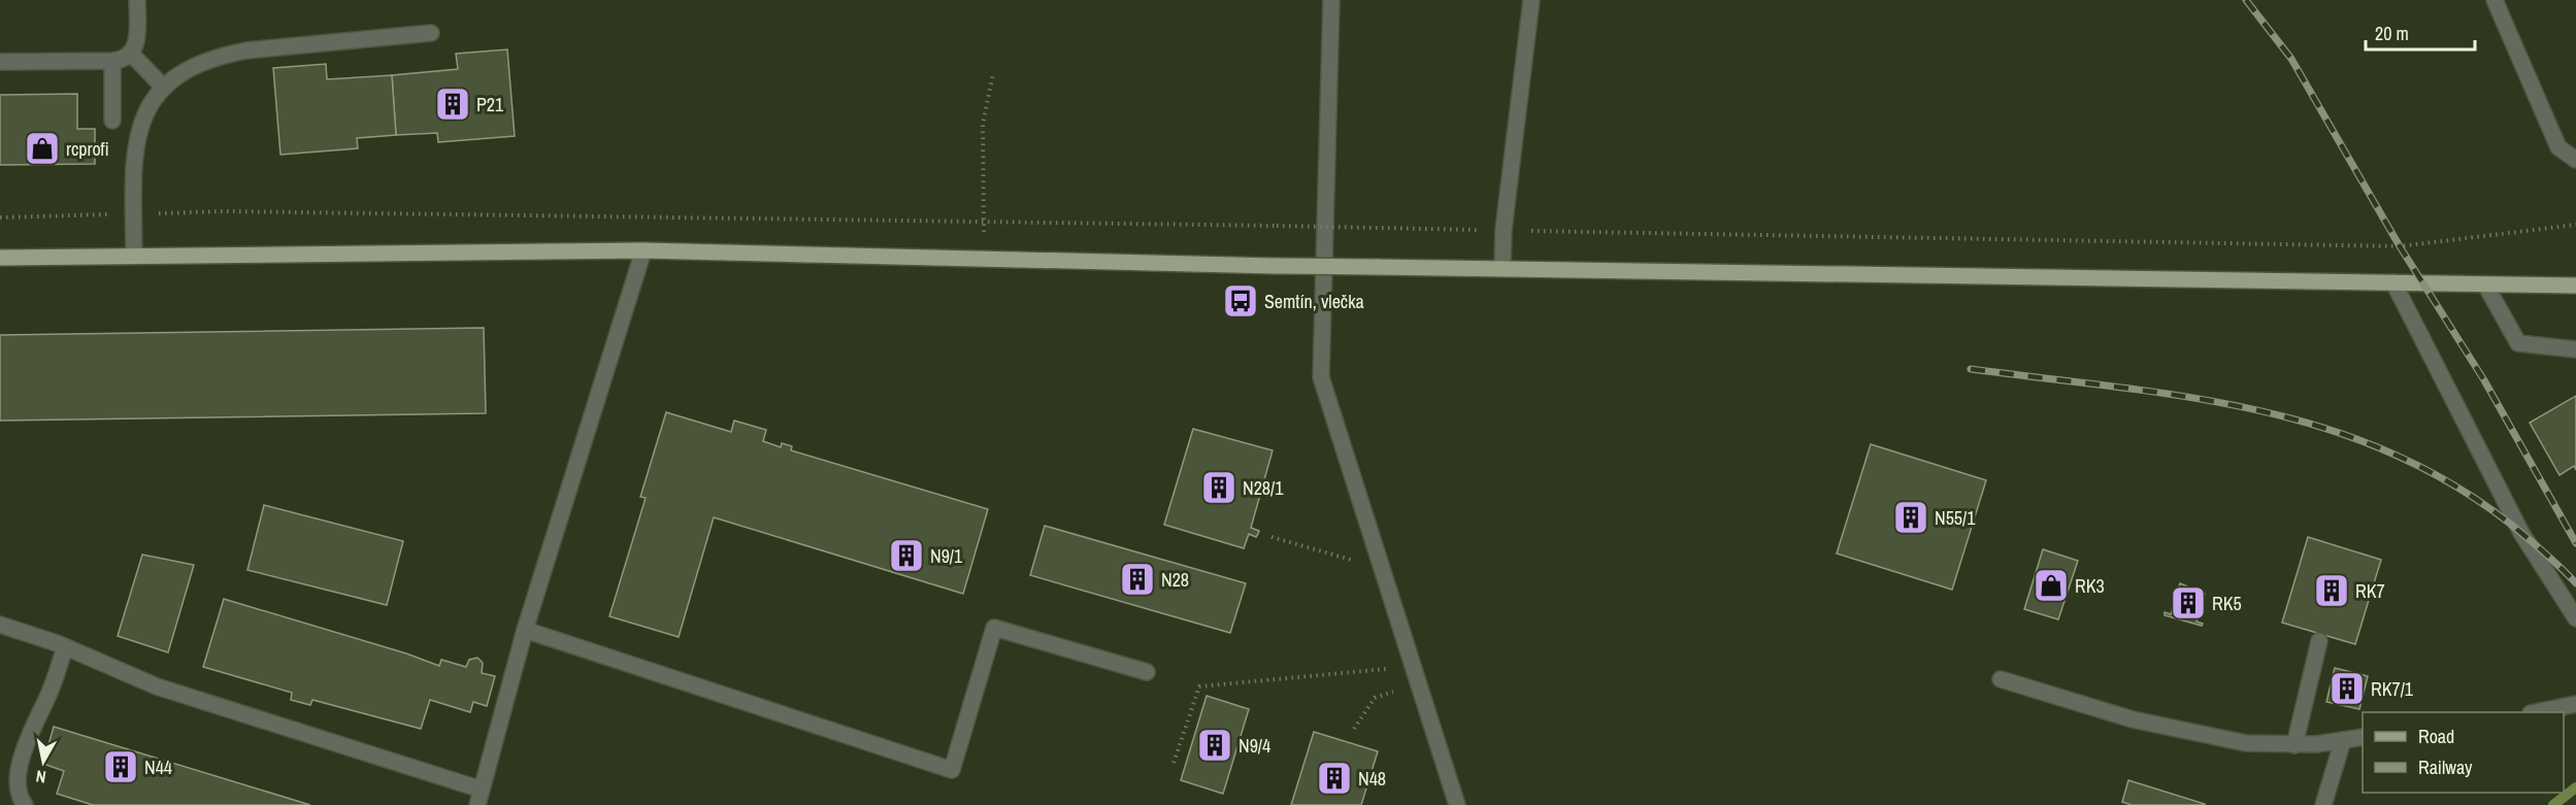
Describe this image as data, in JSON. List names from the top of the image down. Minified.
{"places":{"building":["P21","N28/1","N55/1","N9/1","N28","RK7","RK5","RK7/1","N9/4","N44","N48"],"shop":["rcprofi","RK3"],"bus stop":["Semtín, vlečka"]},"legend":["Road","Railway"],"scale_bar":"20 m","north":"bottom"}
